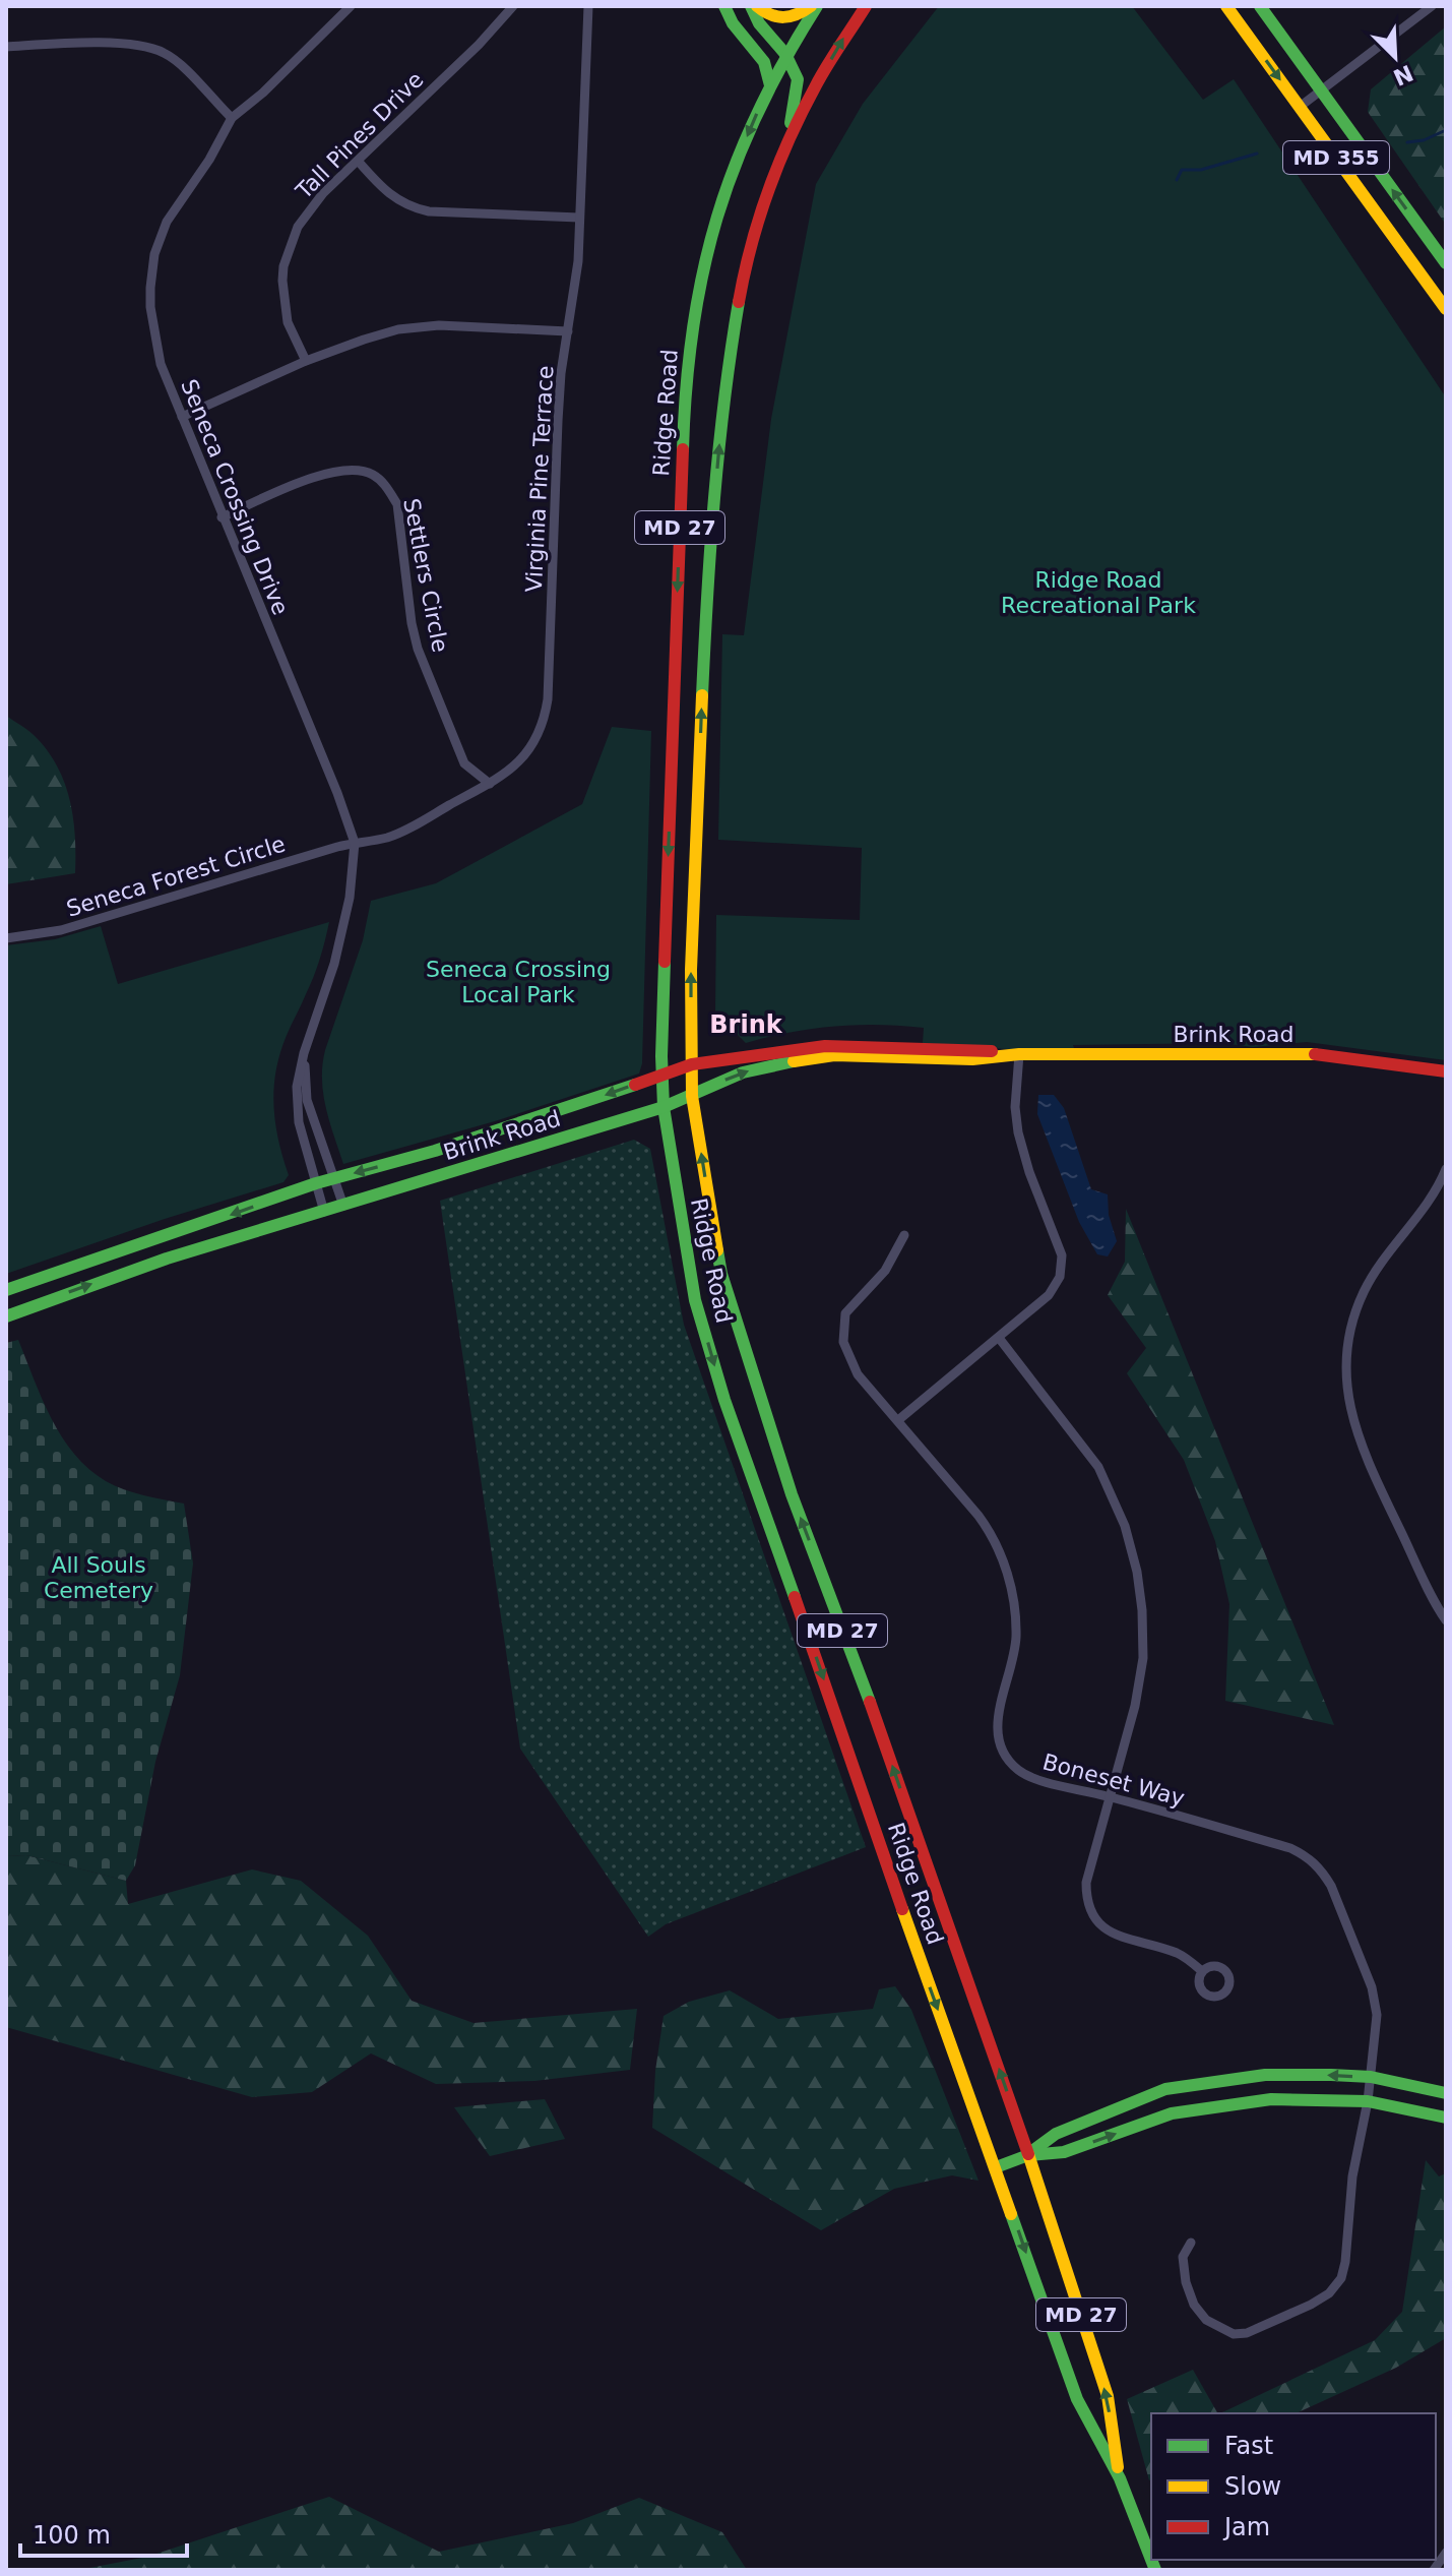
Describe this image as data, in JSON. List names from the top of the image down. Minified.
{"streets":{"main road":["MD 355","Ridge Road","MD 27","Brink Road"],"street":["Tall Pines Drive","Virginia Pine Terrace","Seneca Crossing Drive","Settlers Circle","Seneca Forest Circle","Boneset Way"]},"crossings":[["Ridge Road","Brink Road"],["Virginia Pine Terrace","Seneca Crossing Drive"],["Virginia Pine Terrace","Settlers Circle"],["Virginia Pine Terrace","Seneca Forest Circle"],["Seneca Crossing Drive","Settlers Circle"],["Seneca Crossing Drive","Seneca Forest Circle"],["Seneca Crossing Drive","Brink Road"]],"districts":["Brink"],"parks":["Ridge Road Recreational Park","Seneca Crossing Local Park","All Souls Cemetery"],"legend":["Fast","Slow","Jam"],"scale_bar":"100 m","north":"bottom right"}
